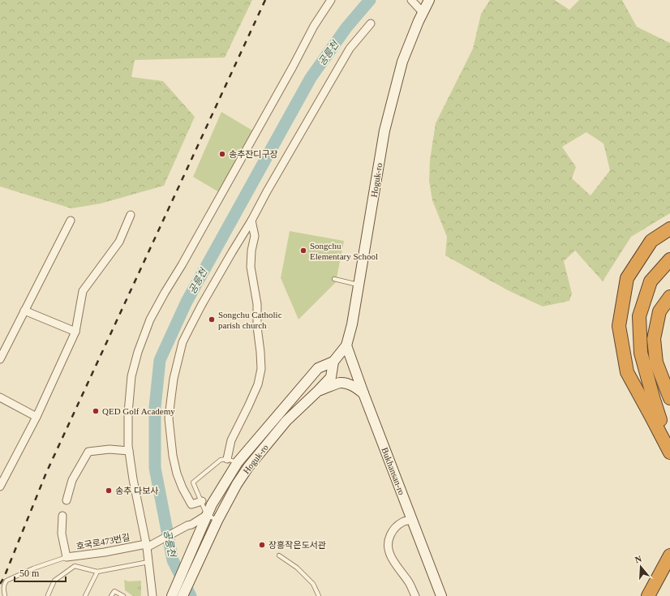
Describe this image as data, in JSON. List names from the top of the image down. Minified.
{"streets":{"street":["Hoguk-ro","Bukhansan-ro","호국로473번길"]},"crossings":[["Hoguk-ro","Bukhansan-ro"],["Hoguk-ro","호국로473번길"]],"water":["공릉천"],"places":["송추잔디구장","Songchu Elementary School","Songchu Catholic parish church","QED Golf Academy","송추 다보사","장흥작은도서관"],"scale_bar":"50 m","north":"top"}
